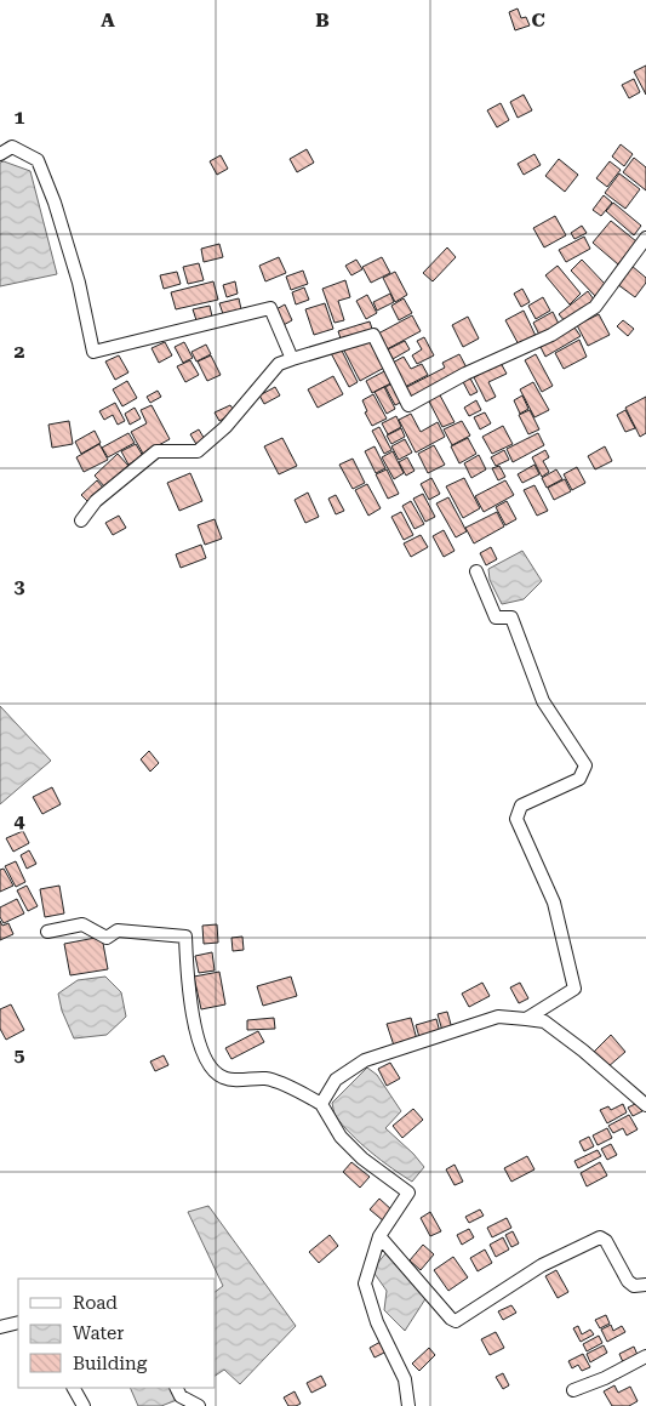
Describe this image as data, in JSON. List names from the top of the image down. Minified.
{"legend":["Road","Water","Building"],"grid":{"columns":["A","B","C"],"rows":["1","2","3","4","5"]}}
